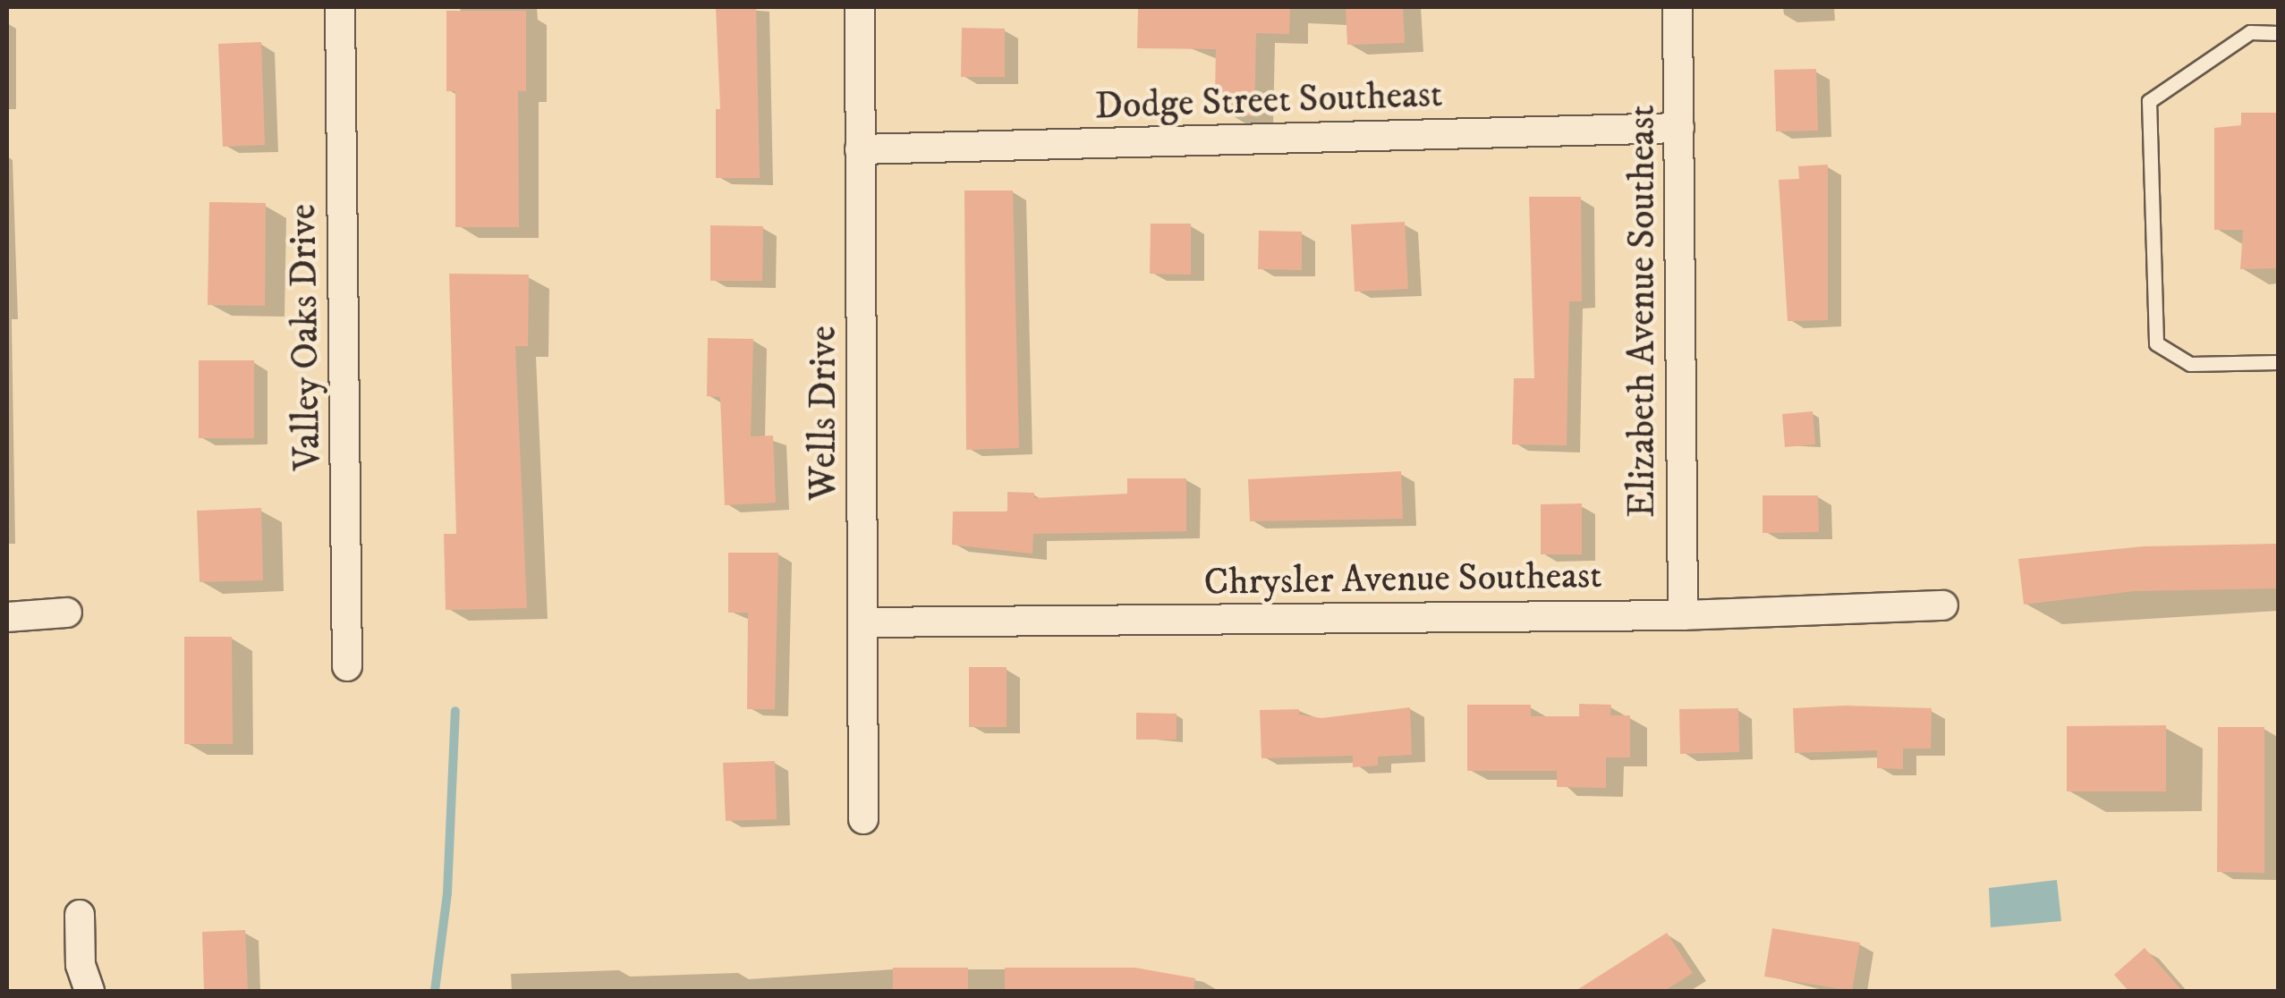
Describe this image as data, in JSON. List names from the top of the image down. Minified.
{"streets":{"street":["Dodge Street Southeast","Elizabeth Avenue Southeast","Valley Oaks Drive","Wells Drive","Chrysler Avenue Southeast"]},"crossings":[["Dodge Street Southeast","Elizabeth Avenue Southeast"],["Dodge Street Southeast","Wells Drive"],["Elizabeth Avenue Southeast","Chrysler Avenue Southeast"],["Wells Drive","Chrysler Avenue Southeast"]]}
